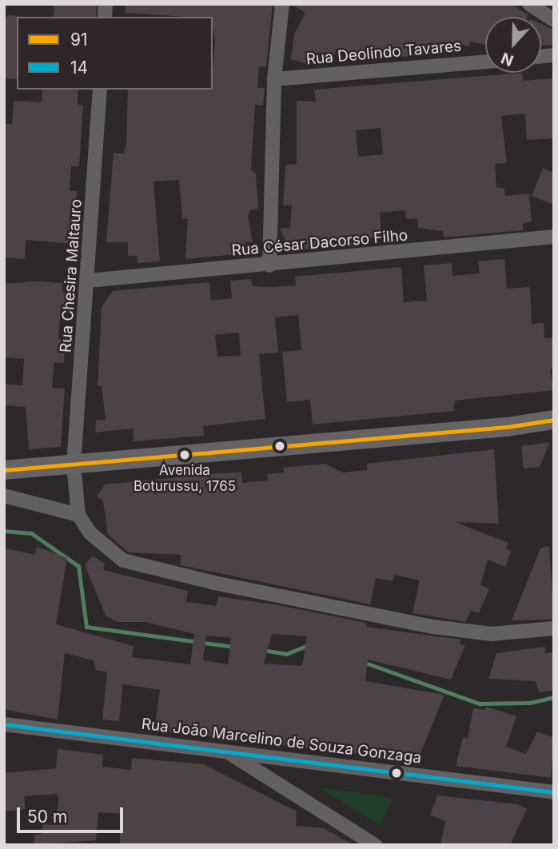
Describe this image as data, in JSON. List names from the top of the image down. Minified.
{"streets":{"street":["Rua Deolindo Tavares","Rua César Dacorso Filho","Rua Chesira Maltauro","Rua João Marcelino de Souza Gonzaga"]},"crossings":[["Rua César Dacorso Filho","Rua Chesira Maltauro"]],"places":["Avenida Boturussu, 1765"],"lines":["transit line 91","transit line 14"],"legend":["91","14"],"scale_bar":"50 m","north":"bottom"}
